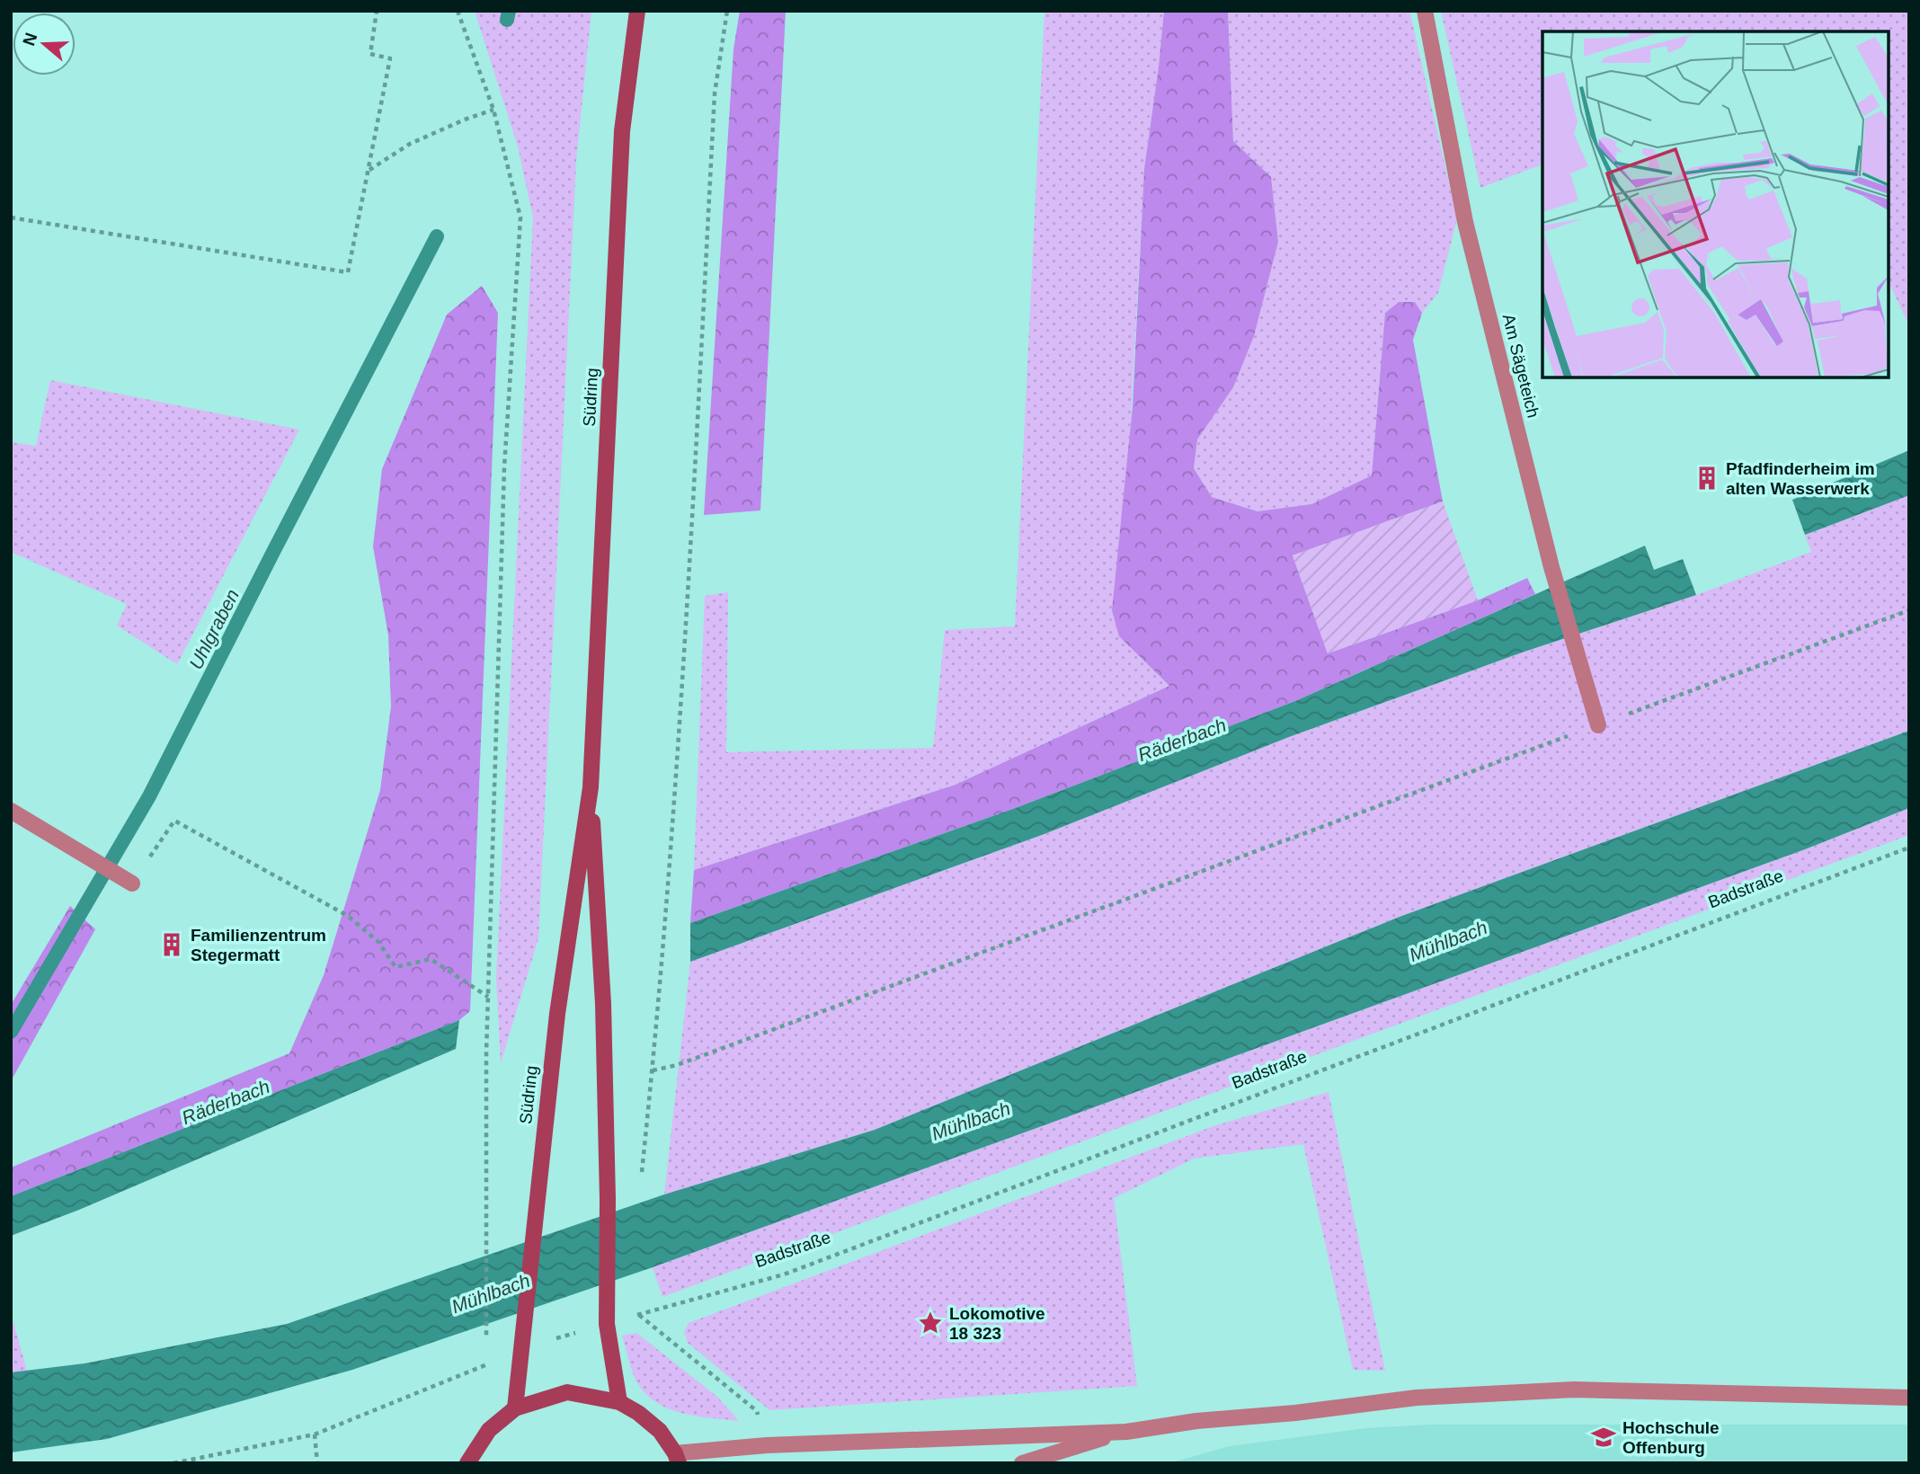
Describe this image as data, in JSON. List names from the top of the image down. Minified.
{"streets":{"street":["Am Sägeteich","Südring"],"path":["Badstraße"]},"crossings":[["Südring","Badstraße"]],"water":["Uhlgraben","Räderbach","Mühlbach"],"places":{"building":["Pfadfinderheim im alten Wasserwerk","Familienzentrum Stegermatt"],"place":["Lokomotive 18 323"],"school or university":["Hochschule Offenburg"]},"north":"left"}
